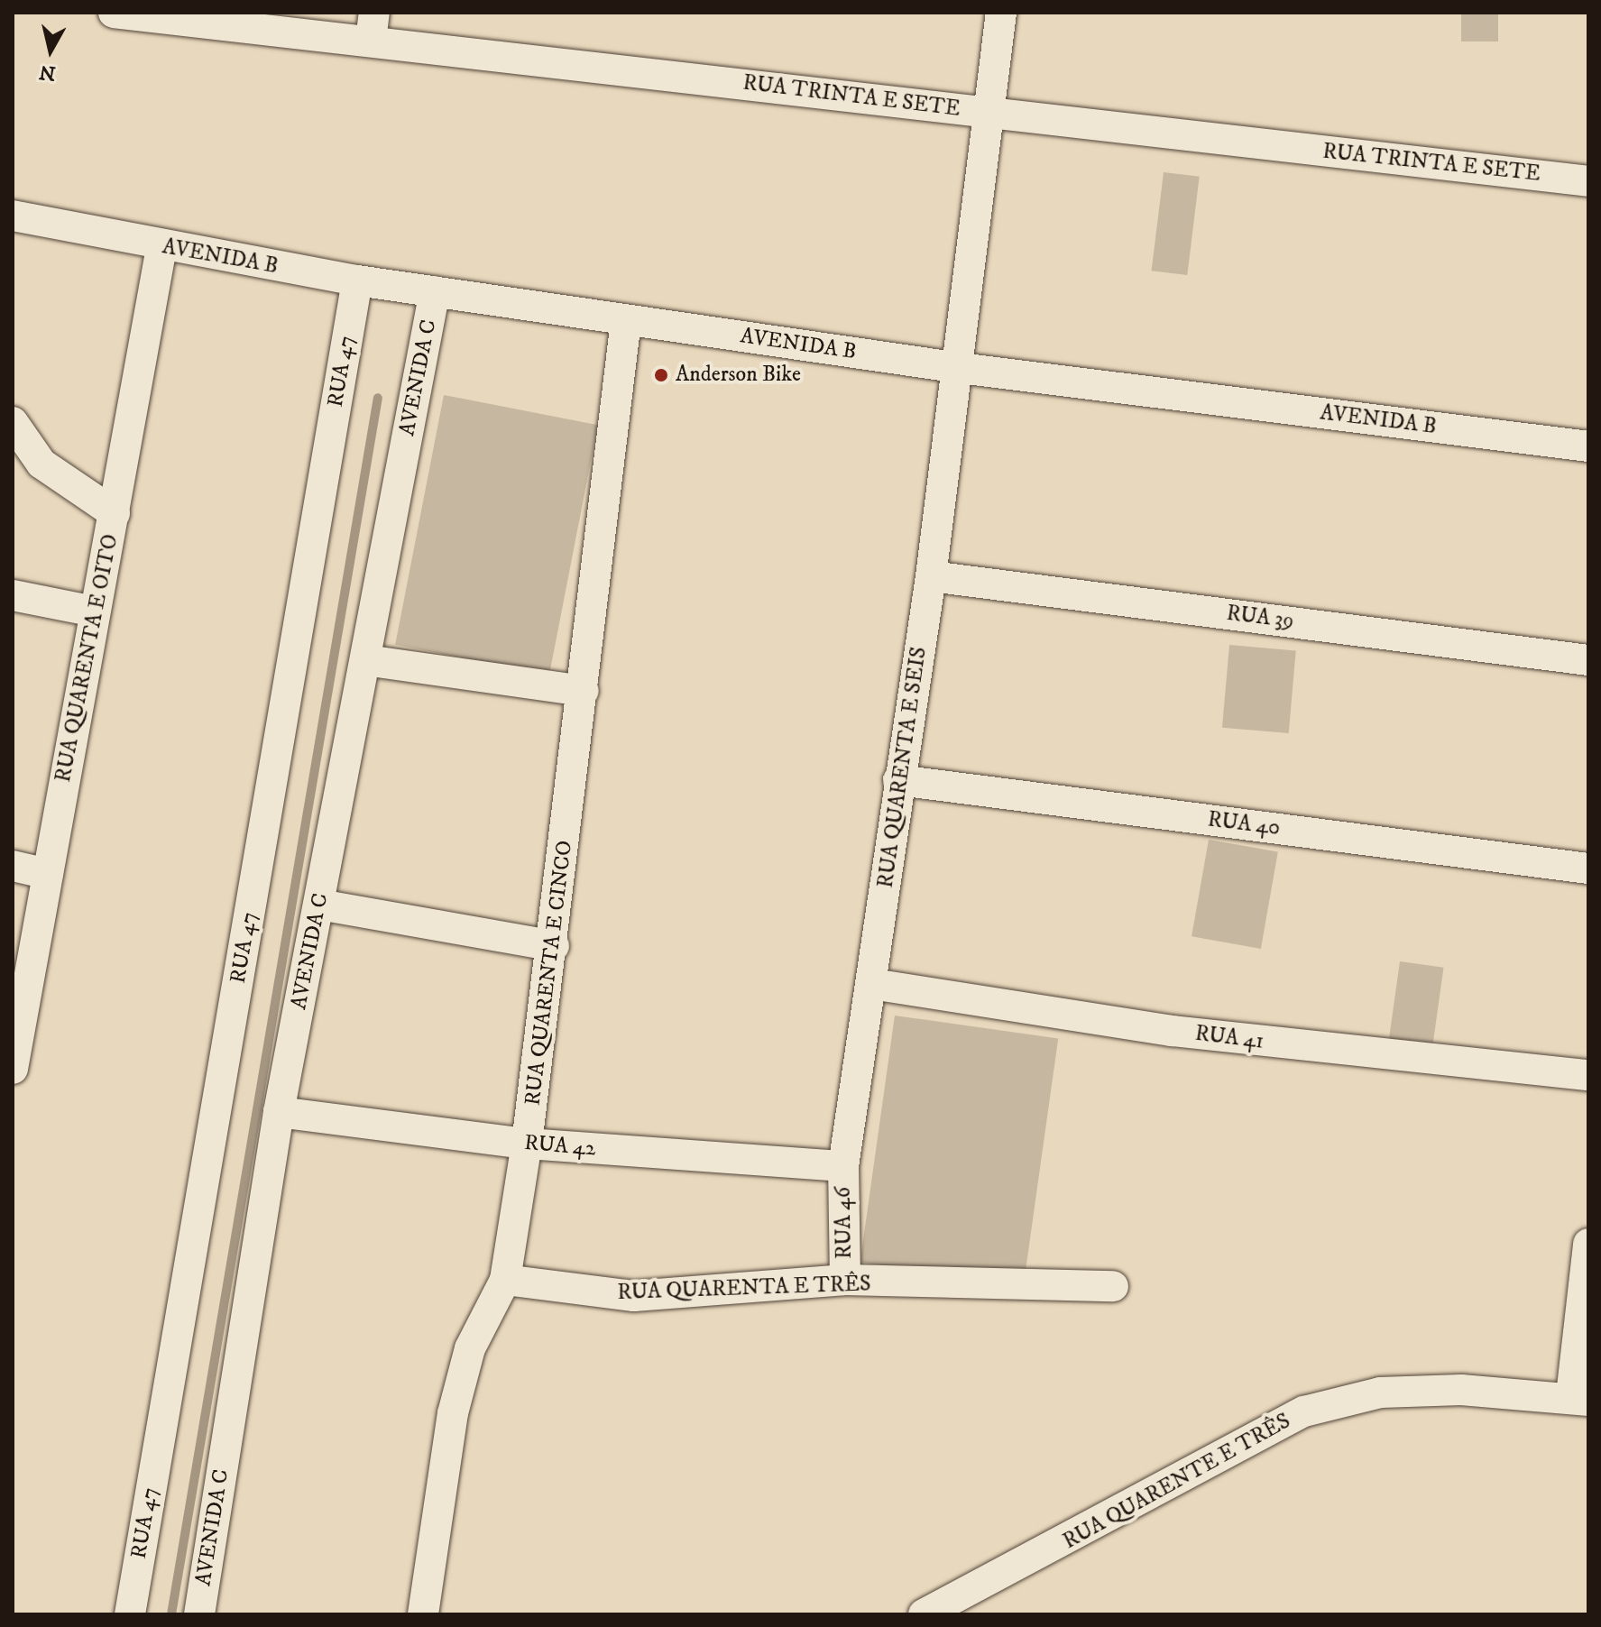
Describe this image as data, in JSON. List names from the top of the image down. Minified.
{"streets":{"street":["RUA TRINTA E SETE","AVENIDA B","RUA 47","AVENIDA C","RUA 39","RUA QUARENTA E OITO","RUA QUARENTA E SEIS","RUA 40","RUA QUARENTA E CINCO","RUA 41","RUA 42","RUA 46","RUA QUARENTA E TRÊS","RUA QUARENTE E TRÊS"]},"crossings":[["RUA TRINTA E SETE","RUA QUARENTA E SEIS"],["AVENIDA B","RUA 47"],["AVENIDA B","AVENIDA C"],["AVENIDA B","RUA QUARENTA E OITO"],["AVENIDA B","RUA QUARENTA E SEIS"],["AVENIDA B","RUA QUARENTA E CINCO"],["AVENIDA C","RUA 42"],["RUA 39","RUA QUARENTA E SEIS"],["RUA QUARENTA E SEIS","RUA 40"],["RUA QUARENTA E SEIS","RUA 41"],["RUA QUARENTA E SEIS","RUA 42"],["RUA QUARENTA E SEIS","RUA 46"],["RUA QUARENTA E CINCO","RUA 42"],["RUA QUARENTA E CINCO","RUA QUARENTA E TRÊS"],["RUA 42","RUA 46"],["RUA 46","RUA QUARENTA E TRÊS"]],"places":["Anderson Bike"],"north":"bottom"}
